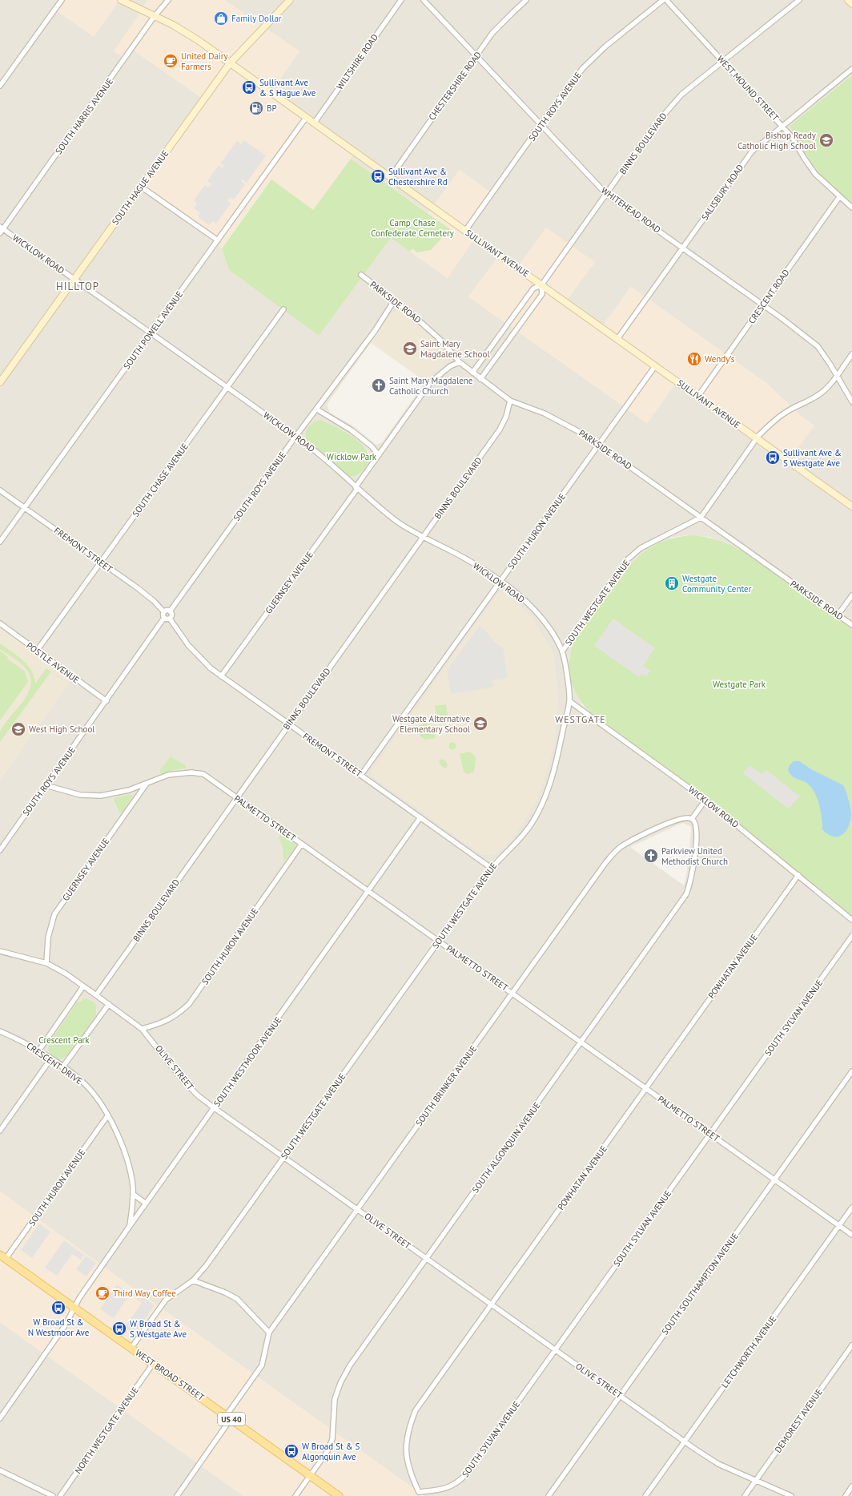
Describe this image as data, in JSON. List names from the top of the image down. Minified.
{"streets":{"main road":["SOUTH HAGUE AVENUE","SULLIVANT AVENUE","WEST BROAD STREET","US 40"],"street":["WILTSHIRE ROAD","CHESTERSHIRE ROAD","WEST MOUND STREET","SOUTH ROYS AVENUE","SOUTH HARRIS AVENUE","BINNS BOULEVARD","SALISBURY ROAD","WHITEHEAD ROAD","WICKLOW ROAD","CRESCENT ROAD","PARKSIDE ROAD","SOUTH POWELL AVENUE","SOUTH CHASE AVENUE","SOUTH HURON AVENUE","FREMONT STREET","GUERNSEY AVENUE","SOUTH WESTGATE AVENUE","POSTLE AVENUE","PALMETTO STREET","POWHATAN AVENUE","SOUTH SYLVAN AVENUE","SOUTH WESTMOOR AVENUE","CRESCENT DRIVE","OLIVE STREET","SOUTH BRINKER AVENUE","SOUTH ALGONQUIN AVENUE","SOUTH SOUTHAMPTON AVENUE","LETCHWORTH AVENUE","DEMOREST AVENUE","NORTH WESTGATE AVENUE"]},"crossings":[["WILTSHIRE ROAD","SULLIVANT AVENUE"],["CHESTERSHIRE ROAD","WHITEHEAD ROAD"],["CHESTERSHIRE ROAD","SULLIVANT AVENUE"],["WEST MOUND STREET","BINNS BOULEVARD"],["WEST MOUND STREET","SALISBURY ROAD"],["WEST MOUND STREET","CRESCENT ROAD"],["SOUTH ROYS AVENUE","WHITEHEAD ROAD"],["SOUTH ROYS AVENUE","SULLIVANT AVENUE"],["SOUTH ROYS AVENUE","WICKLOW ROAD"],["SOUTH ROYS AVENUE","PARKSIDE ROAD"],["SOUTH ROYS AVENUE","FREMONT STREET"],["SOUTH ROYS AVENUE","POSTLE AVENUE"],["SOUTH ROYS AVENUE","PALMETTO STREET"],["SOUTH HARRIS AVENUE","SULLIVANT AVENUE"],["SOUTH HARRIS AVENUE","WICKLOW ROAD"],["BINNS BOULEVARD","WHITEHEAD ROAD"],["BINNS BOULEVARD","SULLIVANT AVENUE"],["BINNS BOULEVARD","WICKLOW ROAD"],["BINNS BOULEVARD","PARKSIDE ROAD"],["BINNS BOULEVARD","FREMONT STREET"],["BINNS BOULEVARD","PALMETTO STREET"],["BINNS BOULEVARD","OLIVE STREET"],["SOUTH HAGUE AVENUE","SULLIVANT AVENUE"],["SOUTH HAGUE AVENUE","WICKLOW ROAD"],["SALISBURY ROAD","WHITEHEAD ROAD"],["SALISBURY ROAD","SULLIVANT AVENUE"],["WHITEHEAD ROAD","CRESCENT ROAD"],["WHITEHEAD ROAD","SOUTH WESTGATE AVENUE"],["SULLIVANT AVENUE","CRESCENT ROAD"],["SULLIVANT AVENUE","SOUTH POWELL AVENUE"],["SULLIVANT AVENUE","SOUTH HURON AVENUE"],["SULLIVANT AVENUE","SOUTH WESTGATE AVENUE"],["WICKLOW ROAD","SOUTH POWELL AVENUE"],["WICKLOW ROAD","SOUTH CHASE AVENUE"],["WICKLOW ROAD","SOUTH HURON AVENUE"],["WICKLOW ROAD","GUERNSEY AVENUE"],["WICKLOW ROAD","SOUTH WESTGATE AVENUE"],["WICKLOW ROAD","POWHATAN AVENUE"],["PARKSIDE ROAD","SOUTH HURON AVENUE"],["PARKSIDE ROAD","GUERNSEY AVENUE"],["PARKSIDE ROAD","SOUTH WESTGATE AVENUE"],["SOUTH POWELL AVENUE","FREMONT STREET"],["SOUTH CHASE AVENUE","FREMONT STREET"],["SOUTH CHASE AVENUE","POSTLE AVENUE"],["SOUTH HURON AVENUE","FREMONT STREET"],["SOUTH HURON AVENUE","PALMETTO STREET"],["SOUTH HURON AVENUE","CRESCENT DRIVE"],["SOUTH HURON AVENUE","OLIVE STREET"],["SOUTH HURON AVENUE","WEST BROAD STREET"],["FREMONT STREET","GUERNSEY AVENUE"],["FREMONT STREET","SOUTH WESTGATE AVENUE"],["FREMONT STREET","SOUTH WESTMOOR AVENUE"],["GUERNSEY AVENUE","PALMETTO STREET"],["GUERNSEY AVENUE","OLIVE STREET"],["SOUTH WESTGATE AVENUE","PALMETTO STREET"],["SOUTH WESTGATE AVENUE","OLIVE STREET"],["SOUTH WESTGATE AVENUE","WEST BROAD STREET"],["PALMETTO STREET","POWHATAN AVENUE"],["PALMETTO STREET","SOUTH SYLVAN AVENUE"],["PALMETTO STREET","SOUTH WESTMOOR AVENUE"],["PALMETTO STREET","SOUTH BRINKER AVENUE"],["PALMETTO STREET","SOUTH ALGONQUIN AVENUE"],["PALMETTO STREET","SOUTH SOUTHAMPTON AVENUE"],["PALMETTO STREET","LETCHWORTH AVENUE"],["POWHATAN AVENUE","SOUTH SYLVAN AVENUE"],["POWHATAN AVENUE","OLIVE STREET"],["SOUTH SYLVAN AVENUE","OLIVE STREET"],["SOUTH WESTMOOR AVENUE","CRESCENT DRIVE"],["SOUTH WESTMOOR AVENUE","OLIVE STREET"],["SOUTH WESTMOOR AVENUE","WEST BROAD STREET"],["OLIVE STREET","SOUTH BRINKER AVENUE"],["OLIVE STREET","SOUTH ALGONQUIN AVENUE"],["OLIVE STREET","SOUTH SOUTHAMPTON AVENUE"],["OLIVE STREET","LETCHWORTH AVENUE"],["OLIVE STREET","DEMOREST AVENUE"],["SOUTH BRINKER AVENUE","SOUTH ALGONQUIN AVENUE"],["SOUTH BRINKER AVENUE","WEST BROAD STREET"],["SOUTH ALGONQUIN AVENUE","WEST BROAD STREET"],["WEST BROAD STREET","NORTH WESTGATE AVENUE"]],"districts":["HILLTOP","WESTGATE"],"parks":["Camp Chase Confederate Cemetery","Wicklow Park","Westgate Park","Crescent Park"],"places":{"shop":["Family Dollar"],"cafe":["United Dairy Farmers","Third Way Coffee"],"bus stop":["Sullivant Ave & S Hague Ave","Sullivant Ave & Chestershire Rd","Sullivant Ave & S Westgate Ave","W Broad St & N Westmoor Ave","W Broad St & S Westgate Ave","W Broad St & S Algonquin Ave"],"fuel station":["BP"],"school or university":["Bishop Ready Catholic High School","Saint Mary Magdalene School","Westgate Alternative Elementary School","West High School"],"restaurant":["Wendy’s"],"church":["Saint Mary Magdalene Catholic Church","Parkview United Methodist Church"],"building":["Westgate Community Center"]}}
